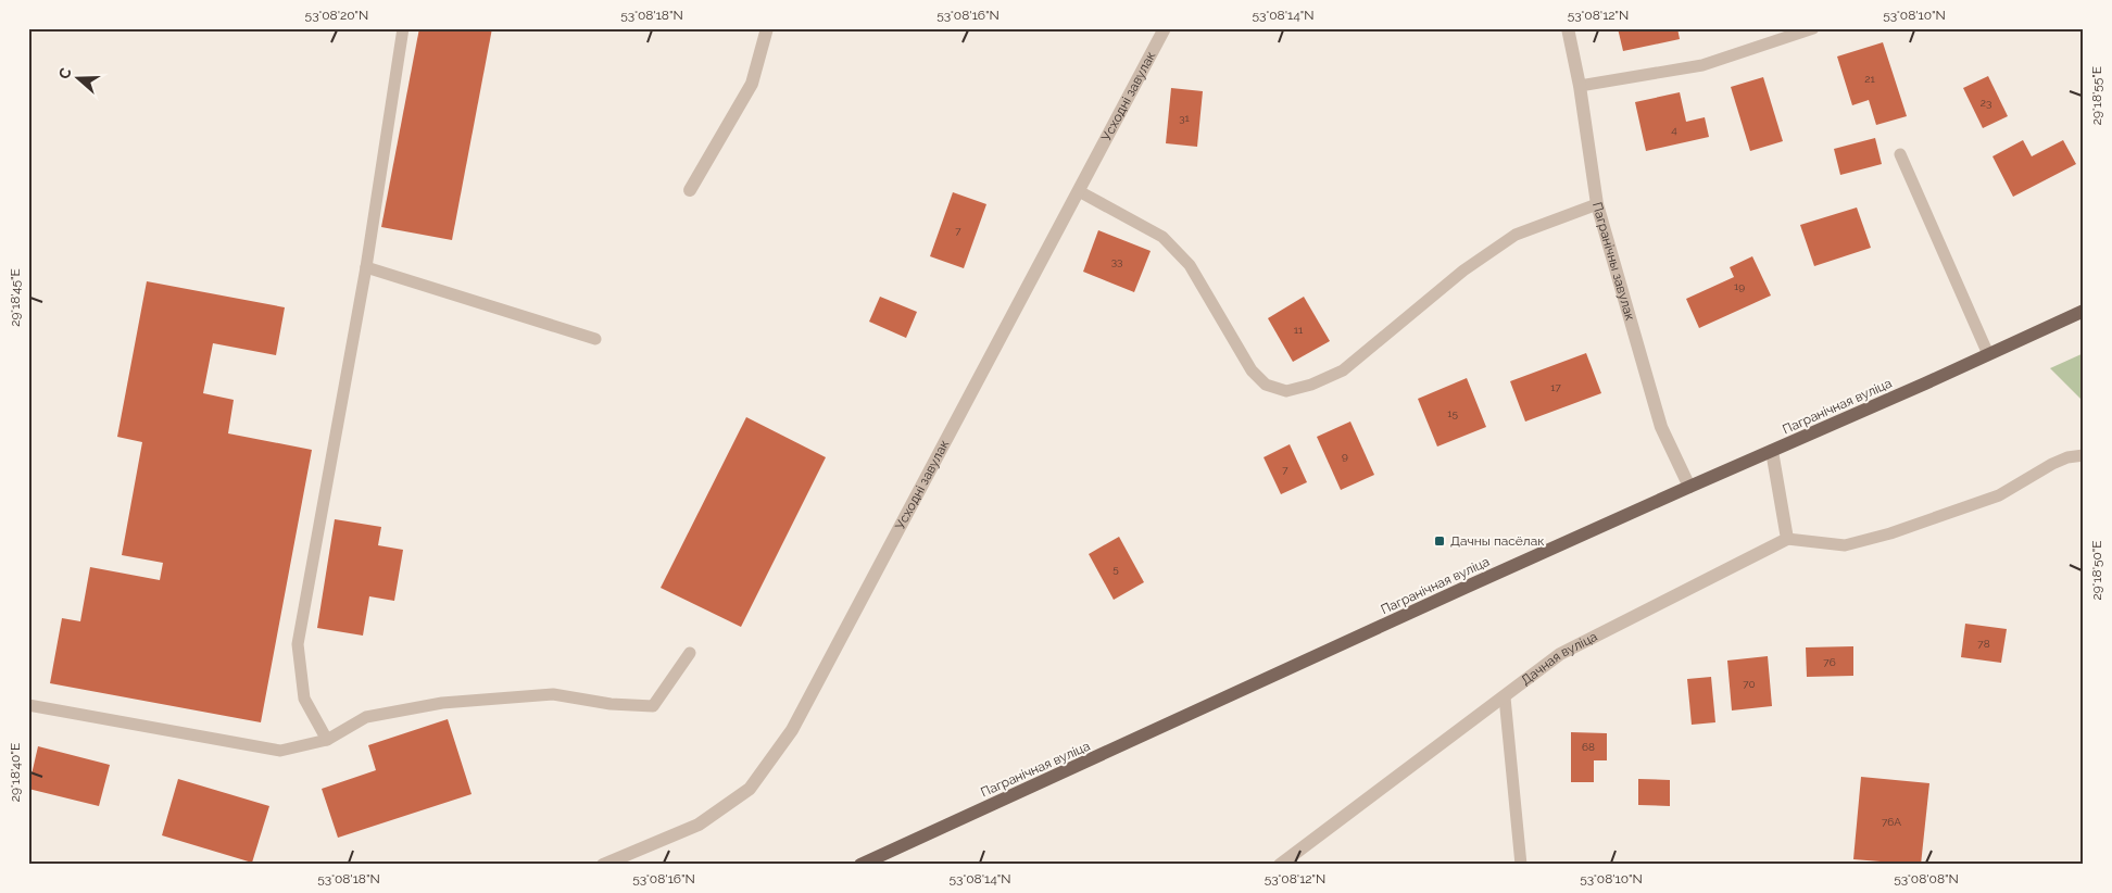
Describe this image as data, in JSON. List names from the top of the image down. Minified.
{"streets":{"main road":["Пагранічная вуліца"],"street":["Усходні завулак","Пагранічны завулак","Дачная вуліца"]},"crossings":[["Пагранічны завулак","Пагранічная вуліца"]],"places":{"transit":["Дачны пасёлак"]},"house_numbers":["21","23","31","4","7","33","19","11","17","15","9","7","5","78","76","70","68","76А"],"north":"left","coordinates":["53°08'20\"N","53°08'18\"N","53°08'16\"N","53°08'14\"N","53°08'12\"N","53°08'10\"N","29°18'55\"E","29°18'45\"E","29°18'50\"E","29°18'40\"E","53°08'08\"N"]}
